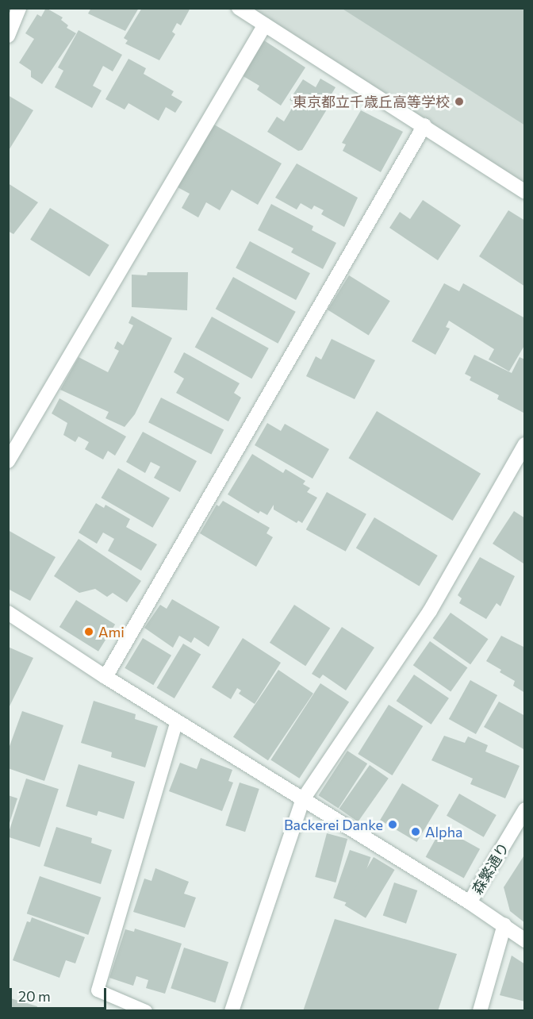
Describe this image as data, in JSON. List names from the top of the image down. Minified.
{"streets":{"street":["森繁通り"]},"places":["東京都立千歳丘高等学校","Ami","Backerei Danke","Alpha"],"scale_bar":"20 m"}
